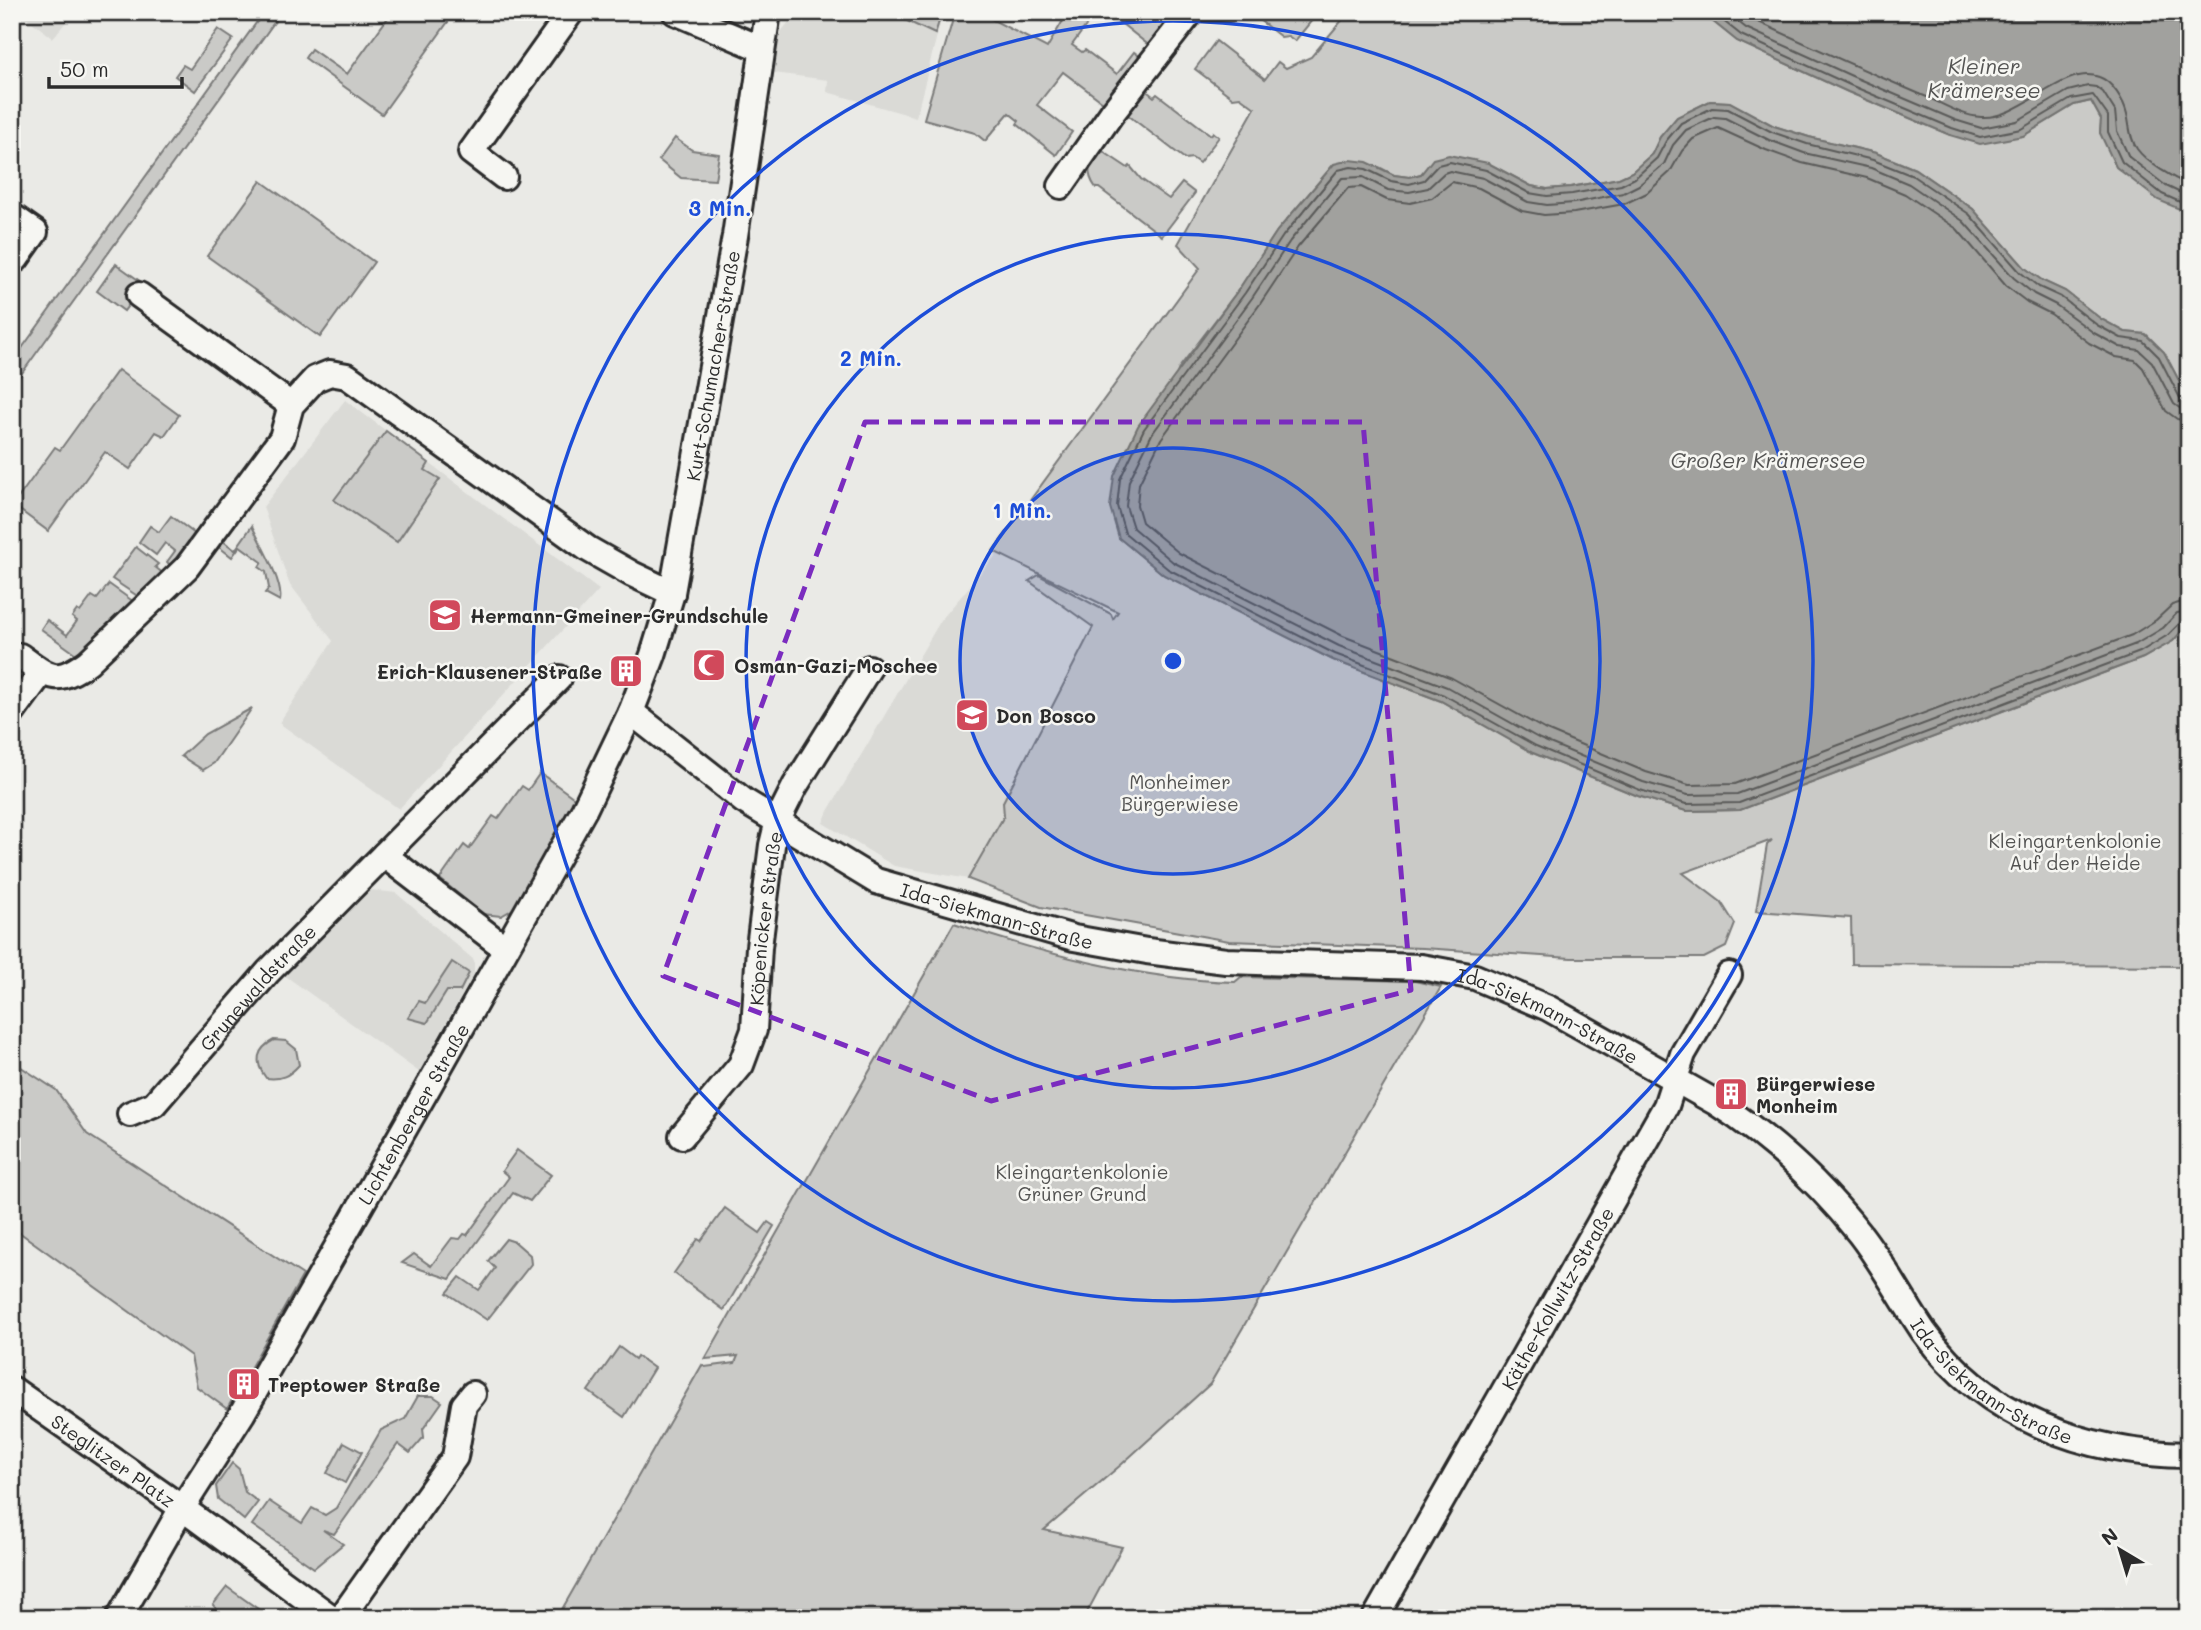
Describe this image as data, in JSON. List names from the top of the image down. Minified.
{"streets":{"street":["Kurt-Schumacher-Straße","Ida-Siekmann-Straße","Köpenicker Straße","Grunewaldstraße","Lichtenberger Straße","Käthe-Kollwitz-Straße","Steglitzer Platz"]},"crossings":[["Kurt-Schumacher-Straße","Lichtenberger Straße"],["Ida-Siekmann-Straße","Köpenicker Straße"],["Ida-Siekmann-Straße","Käthe-Kollwitz-Straße"],["Köpenicker Straße","Lichtenberger Straße"],["Lichtenberger Straße","Steglitzer Platz"]],"water":["Kleiner Krämersee","Großer Krämersee"],"parks":["Monheimer Bürgerwiese","Kleingartenkolonie Auf der Heide","Kleingartenkolonie Grüner Grund"],"places":{"school or university":["Hermann-Gmeiner-Grundschule","Don Bosco"],"mosque":["Osman-Gazi-Moschee"],"building":["Erich-Klausener-Straße","Bürgerwiese Monheim","Treptower Straße"]},"scale_bar":"50 m","north":"top left","rings":["3 Min.","2 Min.","1 Min."]}
